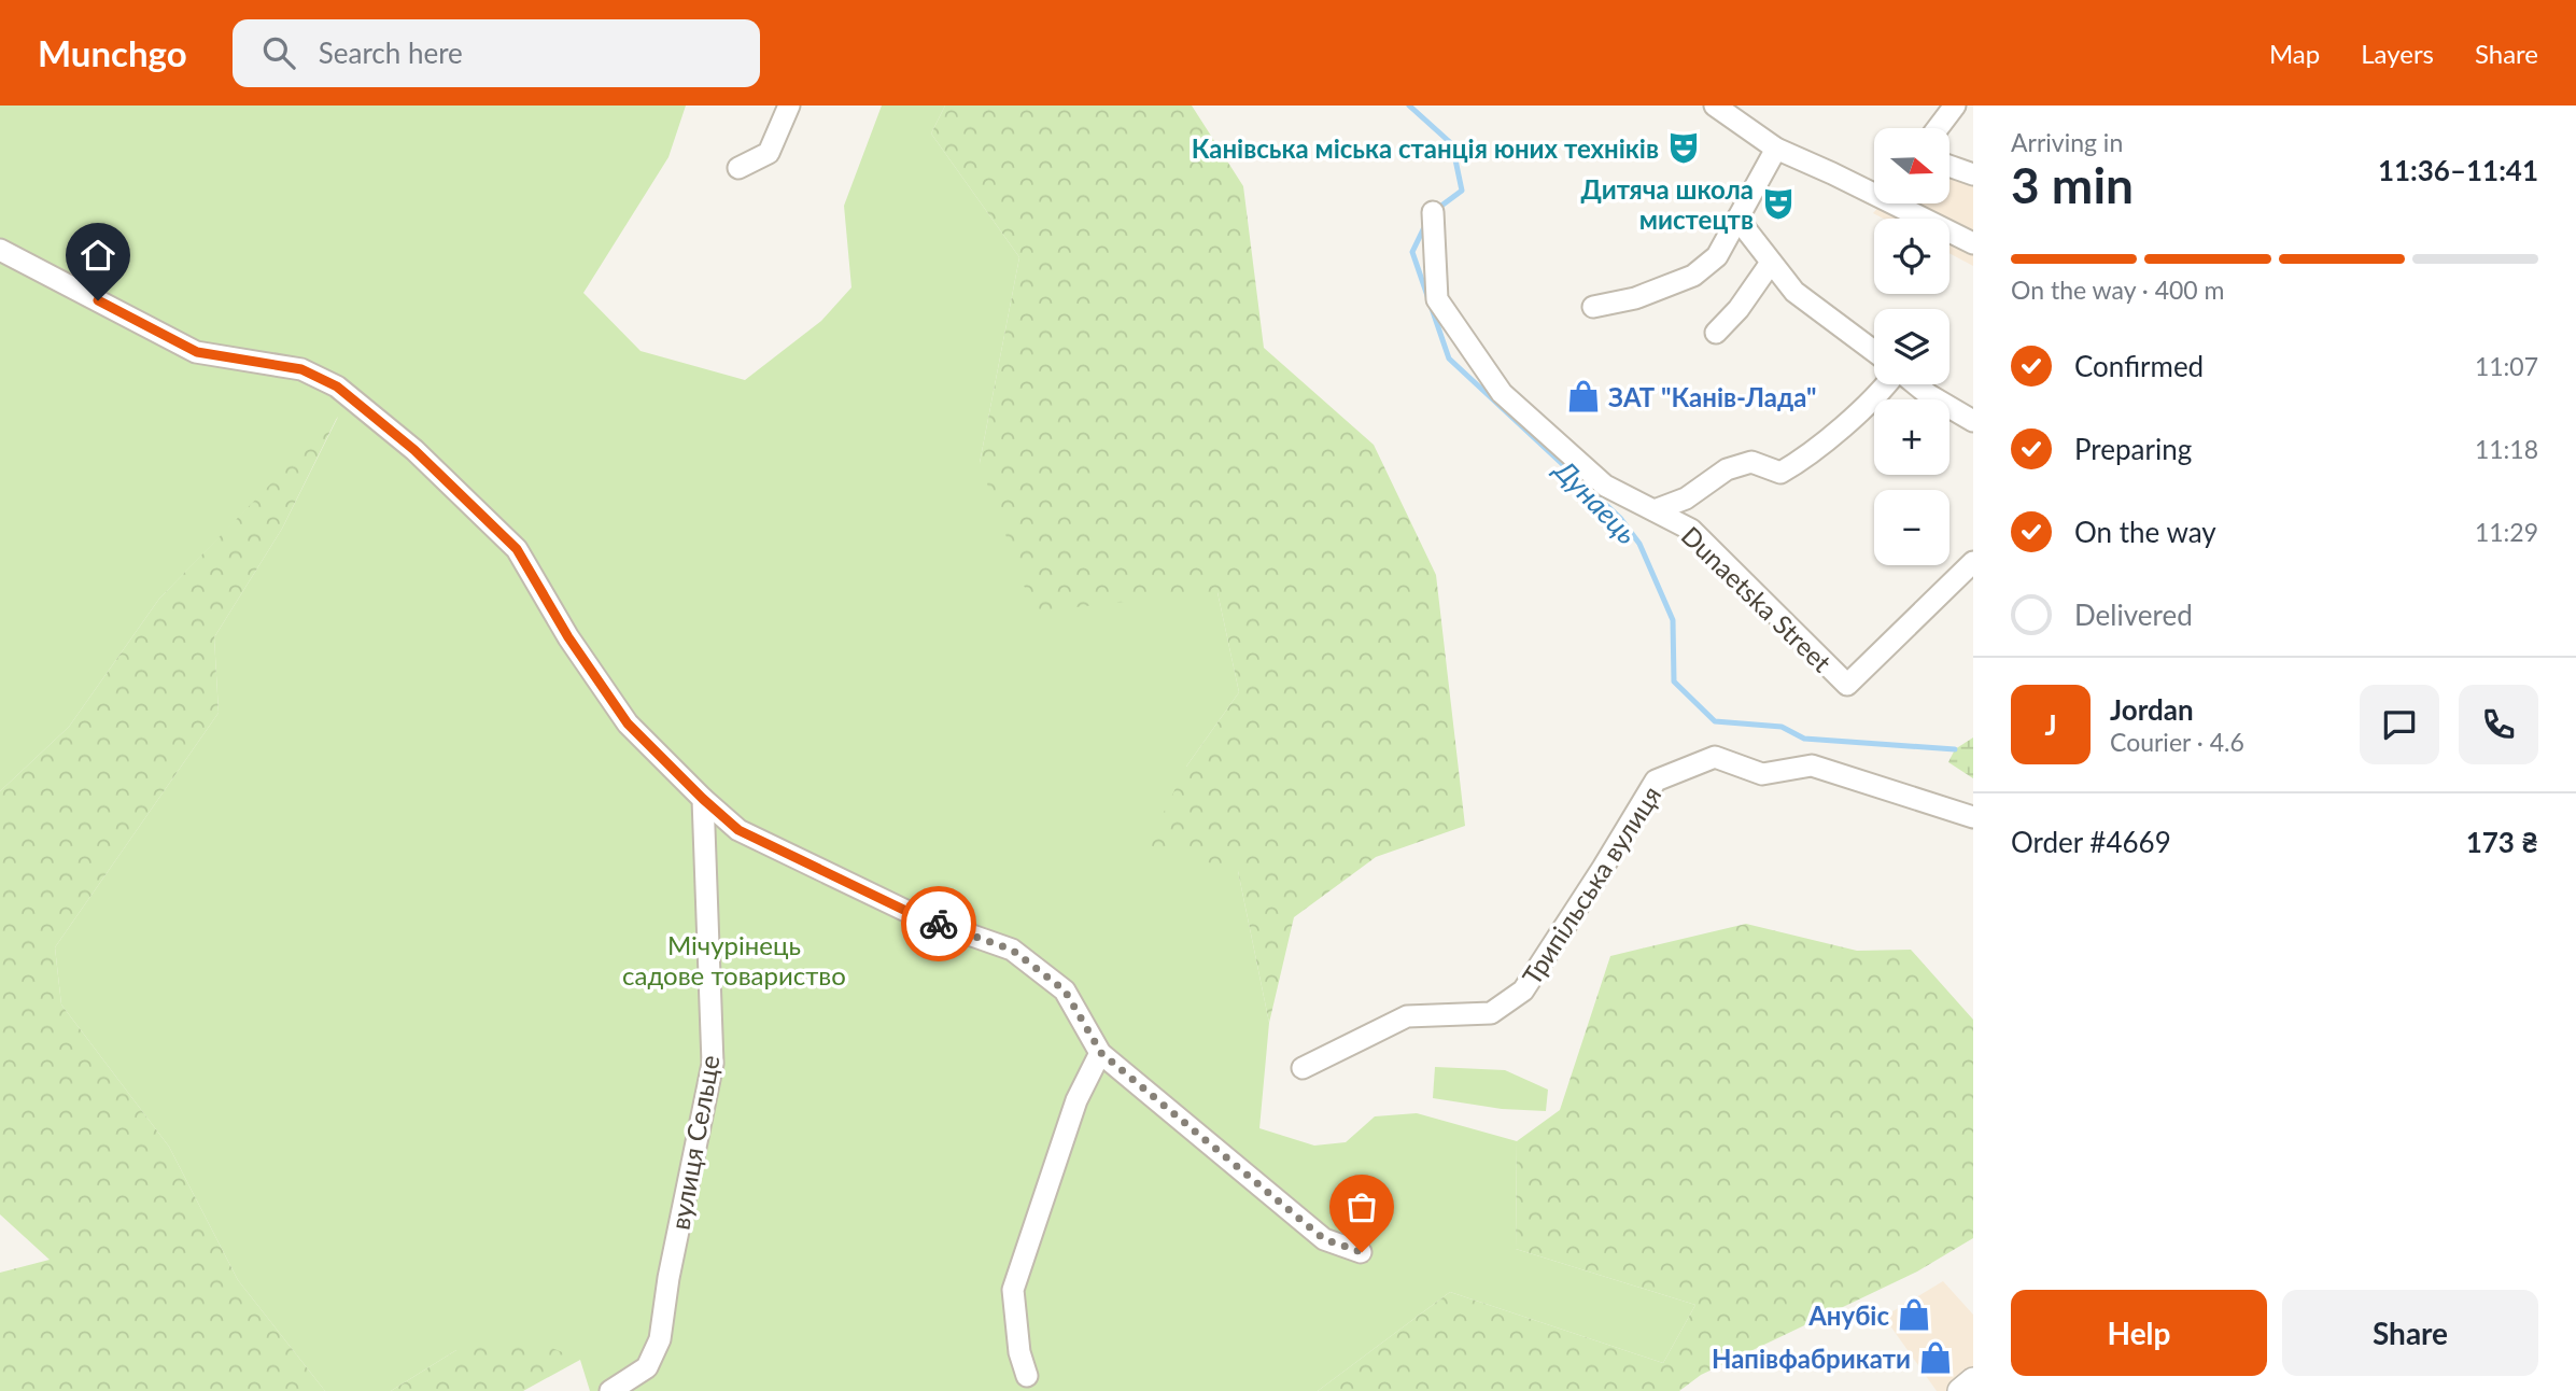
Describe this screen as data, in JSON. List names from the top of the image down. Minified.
{"streets":{"street":["Dunaetska Street","Трипільська вулиця","вулиця Сельце"]},"water":["Дунаець"],"parks":["Мічурінець садове товариство"],"places":{"theatre":["Канівська міська станція юних техніків","Дитяча школа мистецтв"],"shop":["ЗАТ \"Канів-Лада\"","Анубіс","Напівфабрикати"]},"north":"right","page":{"header":"Munchgo","search":"Search here","nav":["Map","Layers","Share"],"heading":["3 min","Arriving in","11:36–11:41"],"panel":["Jordan","Courier · 4.6","Order #4669","173 ₴"],"map_buttons":["+","−"],"bar":"On the way · 400 m","list":[["Confirmed","11:07"],["Preparing","11:18"],["On the way","11:29"],"Delivered"],"round":"J","buttons":["Help","Share"]}}
